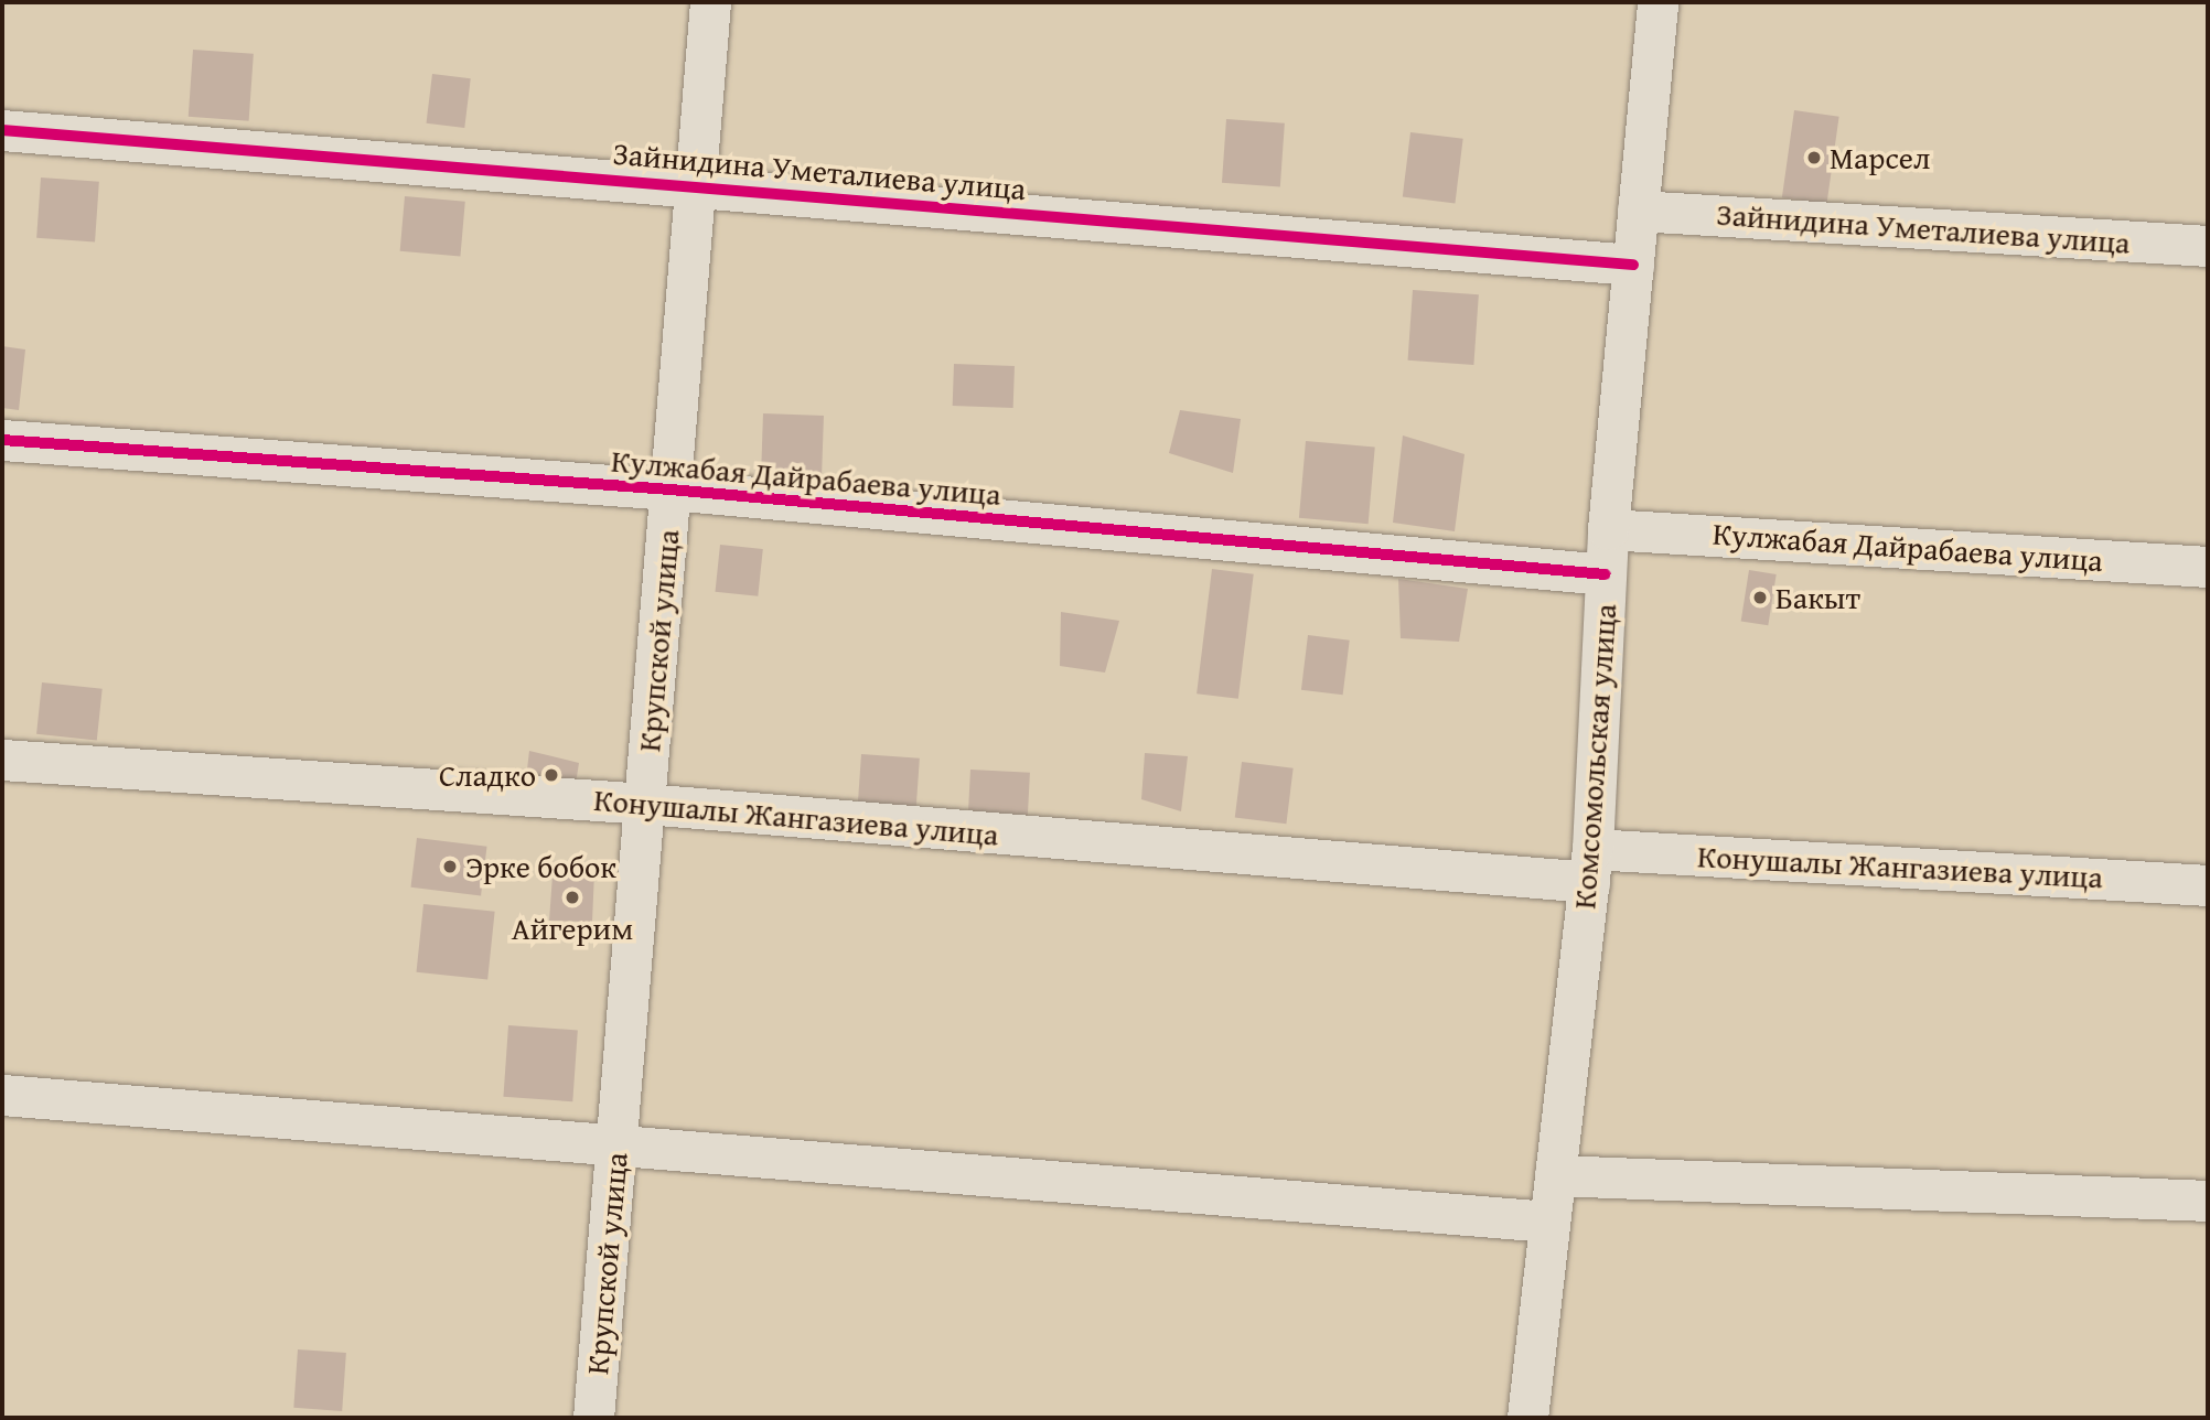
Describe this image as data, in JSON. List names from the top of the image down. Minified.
{"streets":{"street":["Зайнидина Уметалиева улица","Кулжабая Дайрабаева улица","Крупской улица","Комсомольская улица","Конушалы Жангазиева улица"]},"crossings":[["Зайнидина Уметалиева улица","Крупской улица"],["Зайнидина Уметалиева улица","Комсомольская улица"],["Кулжабая Дайрабаева улица","Крупской улица"],["Кулжабая Дайрабаева улица","Комсомольская улица"],["Крупской улица","Конушалы Жангазиева улица"],["Комсомольская улица","Конушалы Жангазиева улица"]],"places":["Марсел","Бакыт","Сладко","Эрке бобок","Айгерим"]}
